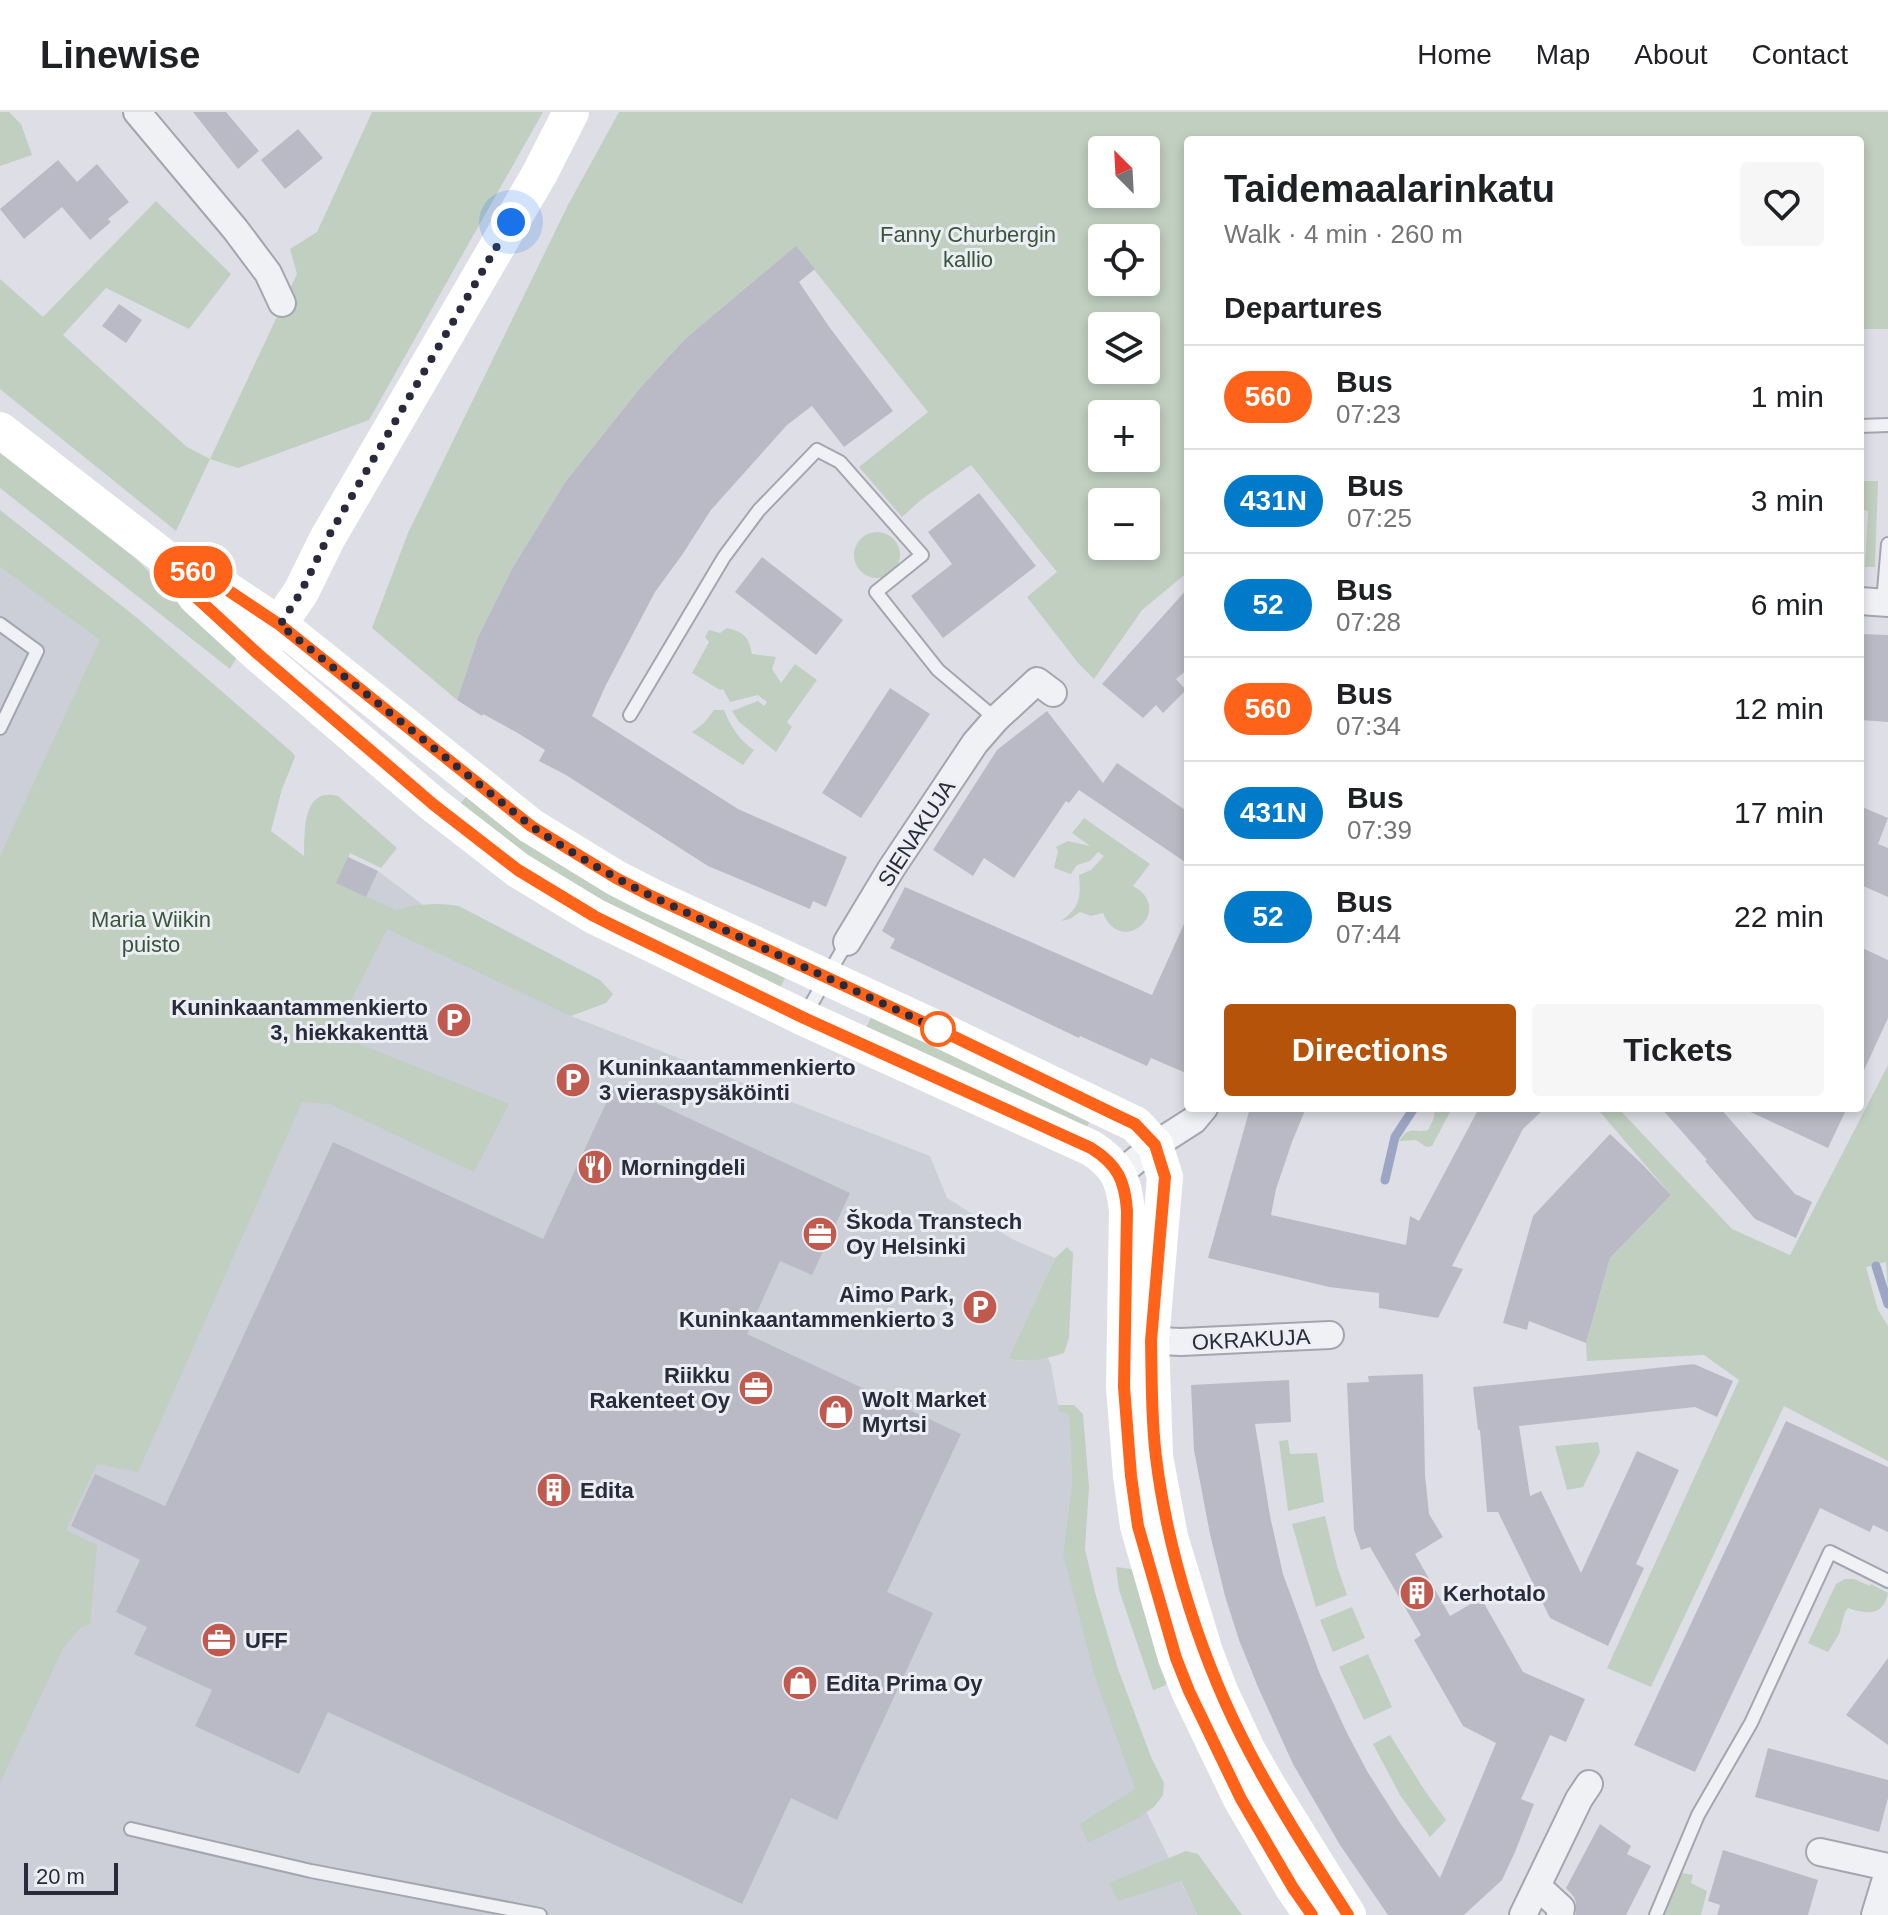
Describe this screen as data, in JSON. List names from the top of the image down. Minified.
{"streets":{"street":["SIENAKUJA","OKRAKUJA"]},"parks":["Fanny Churbergin kallio","Maria Wiikin puisto"],"places":{"parking":["Kuninkaantammenkierto 3, hiekkakenttä","Kuninkaantammenkierto 3 vieraspysäköinti","Aimo Park, Kuninkaantammenkierto 3"],"restaurant":["Morningdeli"],"office":["Škoda Transtech Oy Helsinki","Riikku Rakenteet Oy","UFF"],"shop":["Wolt Market Myrtsi","Edita Prima Oy"],"building":["Edita","Kerhotalo"]},"lines":["bus line 560"],"scale_bar":"20 m","north":"top left","page":{"header":"Linewise","nav":["Home","Map","About","Contact"],"on_map":"560","map_buttons":["+","−"],"heading":[["Taidemaalarinkatu","Walk · 4 min · 260 m"],"Departures"],"list":[{"mark":"560","name":"Bus","note":"07:23","value":"1 min"},{"mark":"431N","name":"Bus","note":"07:25","value":"3 min"},{"mark":"52","name":"Bus","note":"07:28","value":"6 min"},{"mark":"560","name":"Bus","note":"07:34","value":"12 min"},{"mark":"431N","name":"Bus","note":"07:39","value":"17 min"},{"mark":"52","name":"Bus","note":"07:44","value":"22 min"}],"buttons":["Directions","Tickets"],"scale":"20 m"}}
